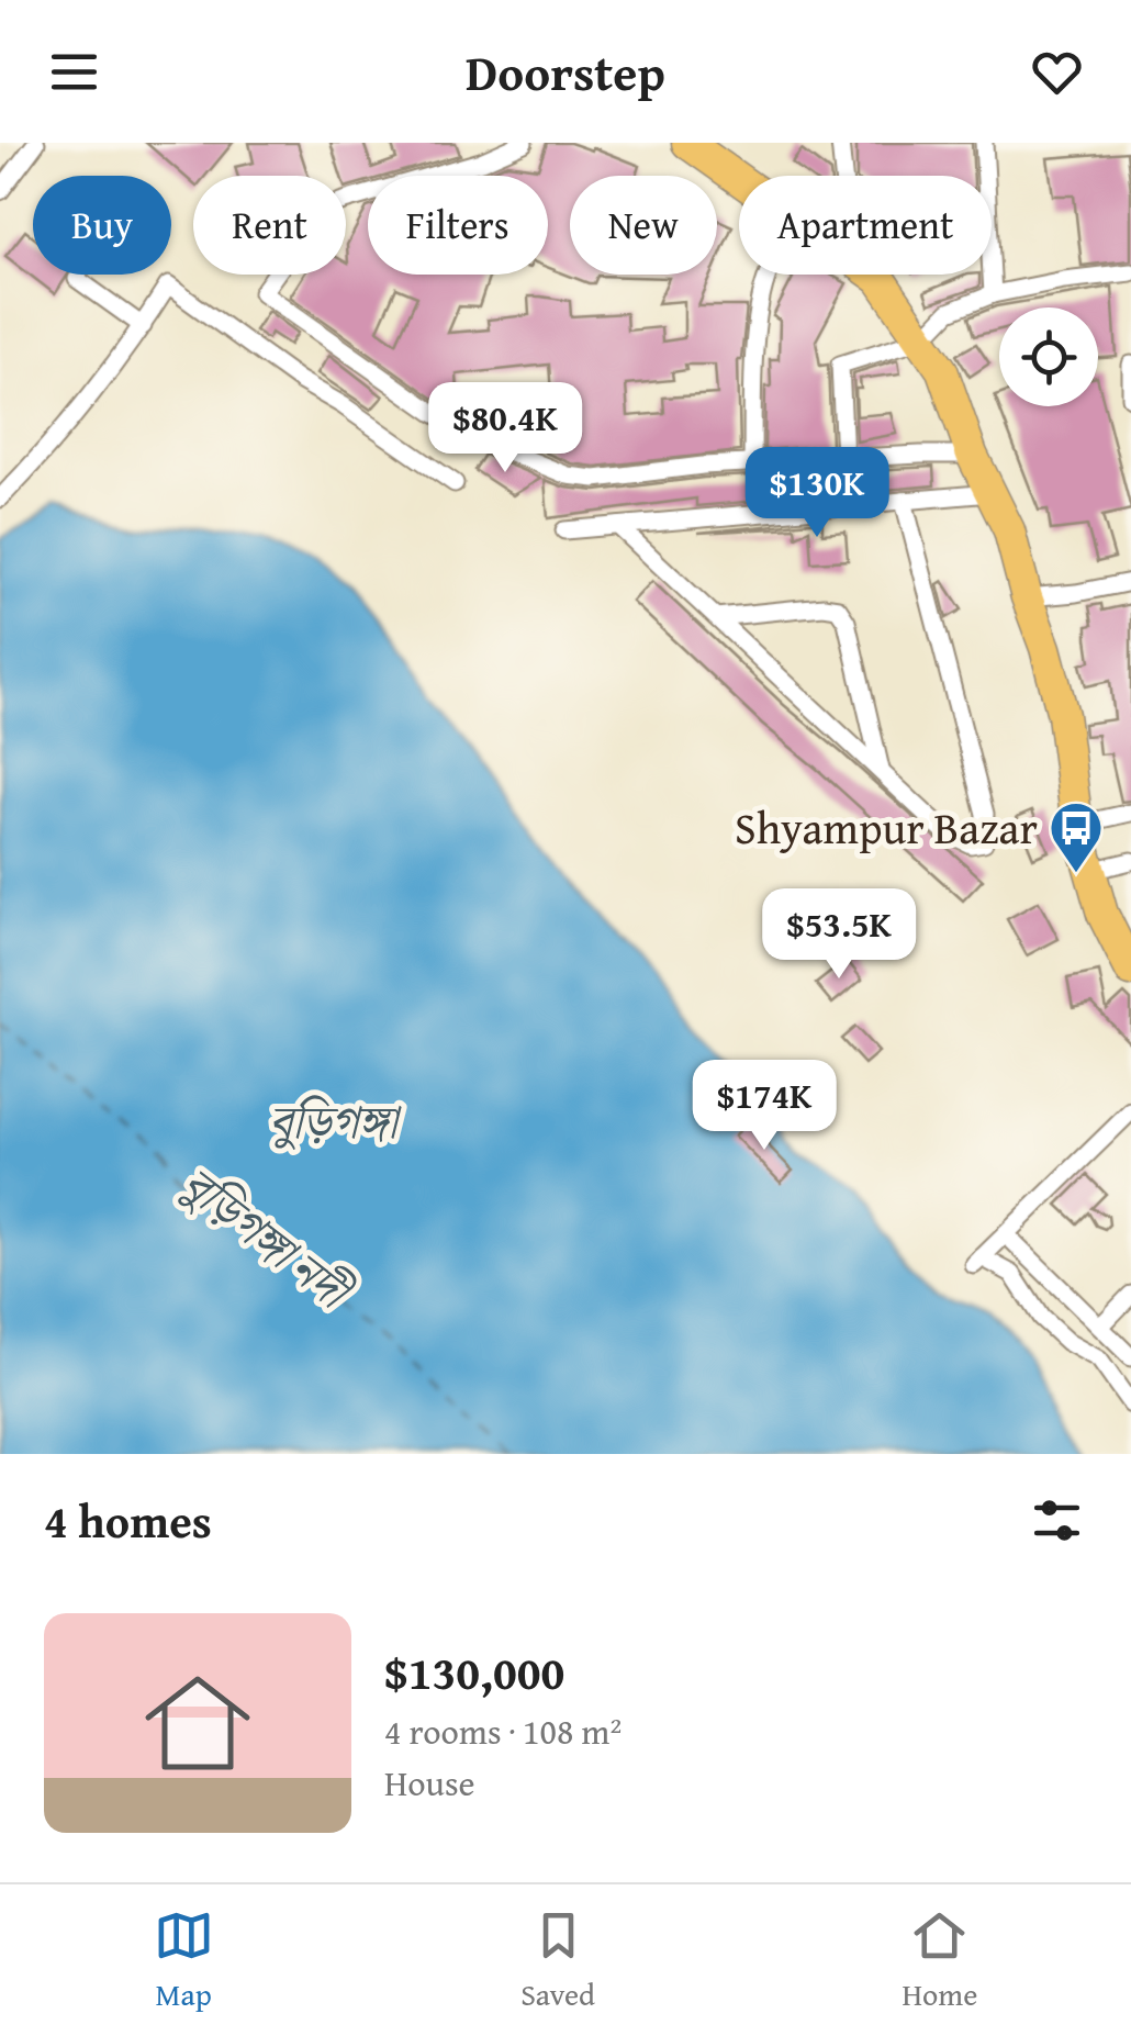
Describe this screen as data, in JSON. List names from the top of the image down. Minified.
{"water":["বুড়িগঙ্গা","বুড়িগঙ্গা নদী"],"places":{"bus stop":["Shyampur Bazar"]},"page":{"header":"Doorstep","chip":["Buy","Rent","Filters","New","Apartment"],"price":["$80.4K","$130K","$53.5K","$174K"],"heading":"4 homes","list":[{"name":"$130,000","note":"4 rooms · 108 m² · House"}],"tabs":["Map","Saved","Home"]}}
